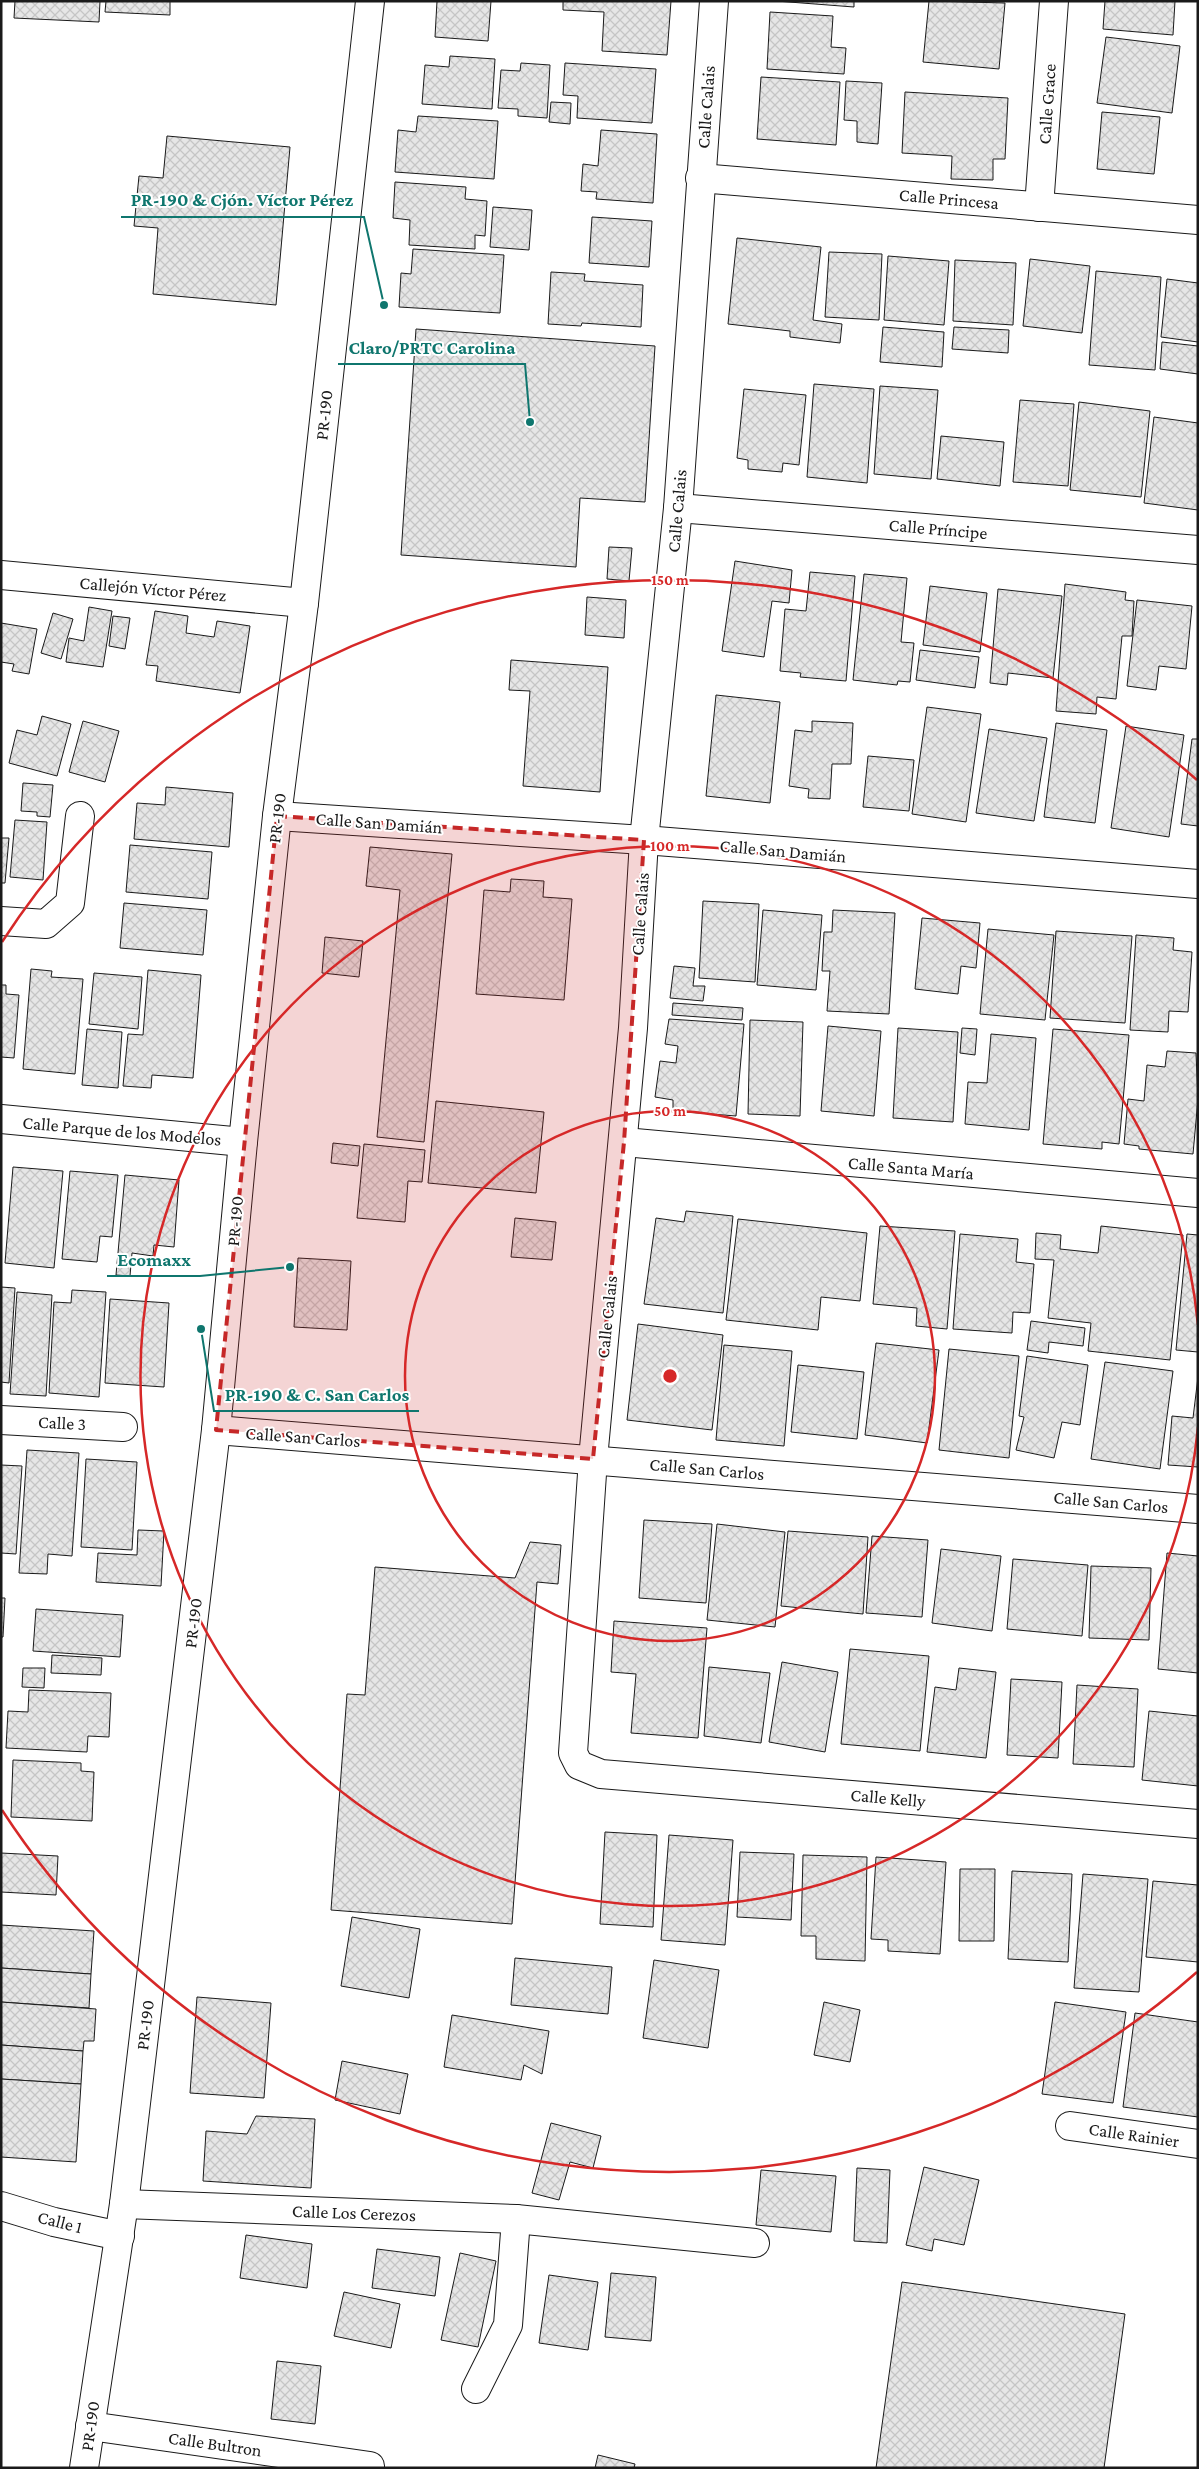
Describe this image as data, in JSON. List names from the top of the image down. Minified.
{"streets":{"street":["Calle Grace","Calle Calais","Calle Princesa","PR-190","Calle Príncipe","Callejón Víctor Pérez","Calle San Damián","Calle Parque de los Modelos","Calle Santa María","Calle 3","Calle San Carlos","Calle Kelly","Calle Rainier","Calle Los Cerezos","Calle 1","Calle Bultron"]},"crossings":[["Calle Grace","Calle Princesa"],["Calle Calais","Calle Princesa"],["Calle Calais","Calle Príncipe"],["Calle Calais","Calle San Damián"],["Calle Calais","Calle Santa María"],["Calle Calais","Calle San Carlos"],["Calle Calais","Calle Kelly"],["PR-190","Callejón Víctor Pérez"],["PR-190","Calle San Damián"],["PR-190","Calle Parque de los Modelos"],["PR-190","Calle San Carlos"],["PR-190","Calle Los Cerezos"],["PR-190","Calle 1"],["PR-190","Calle Bultron"]],"places":["PR-190 & Cjón. Víctor Pérez","Claro/PRTC Carolina","Ecomaxx","PR-190 & C. San Carlos"],"rings":["150 m","100 m","50 m"]}
